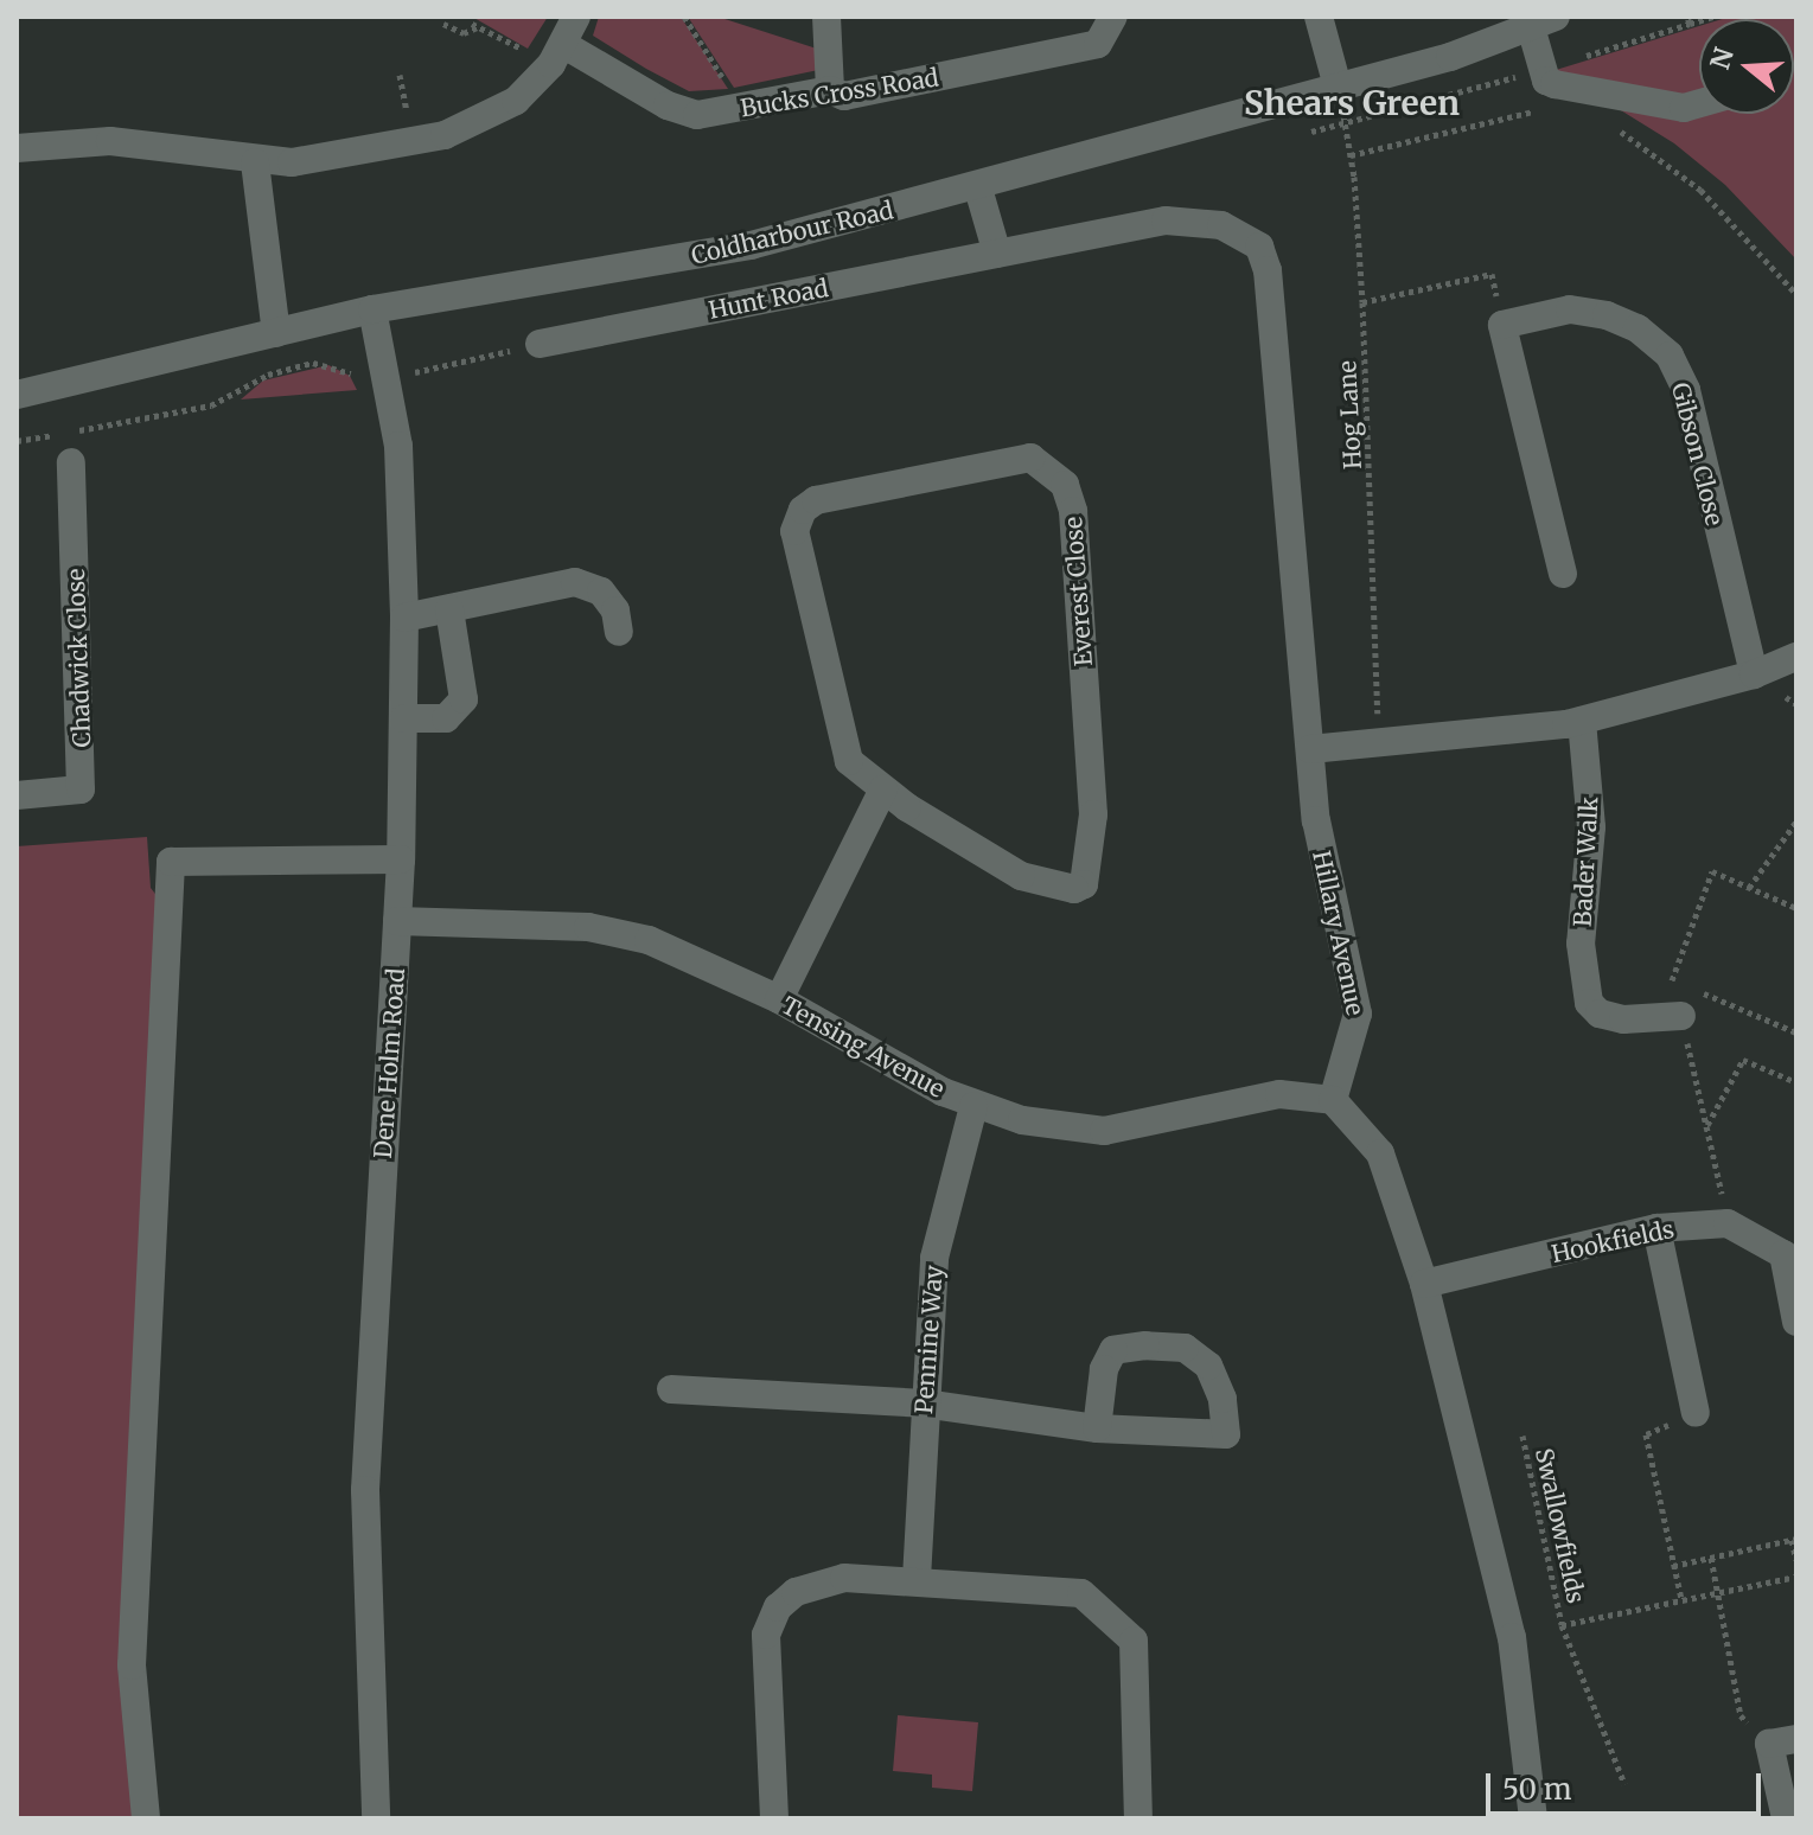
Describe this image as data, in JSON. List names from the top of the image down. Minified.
{"streets":{"street":["Bucks Cross Road","Coldharbour Road","Hunt Road","Gibson Close","Everest Close","Chadwick Close","Bader Walk","Hillary Avenue","Tensing Avenue","Dene Holm Road","Hookfields","Pennine Way"],"path":["Hog Lane","Swallowfields"]},"crossings":[["Coldharbour Road","Hog Lane"],["Coldharbour Road","Dene Holm Road"],["Hunt Road","Hillary Avenue"],["Hillary Avenue","Tensing Avenue"],["Tensing Avenue","Dene Holm Road"],["Tensing Avenue","Pennine Way"]],"districts":["Shears Green"],"scale_bar":"50 m","north":"left"}
